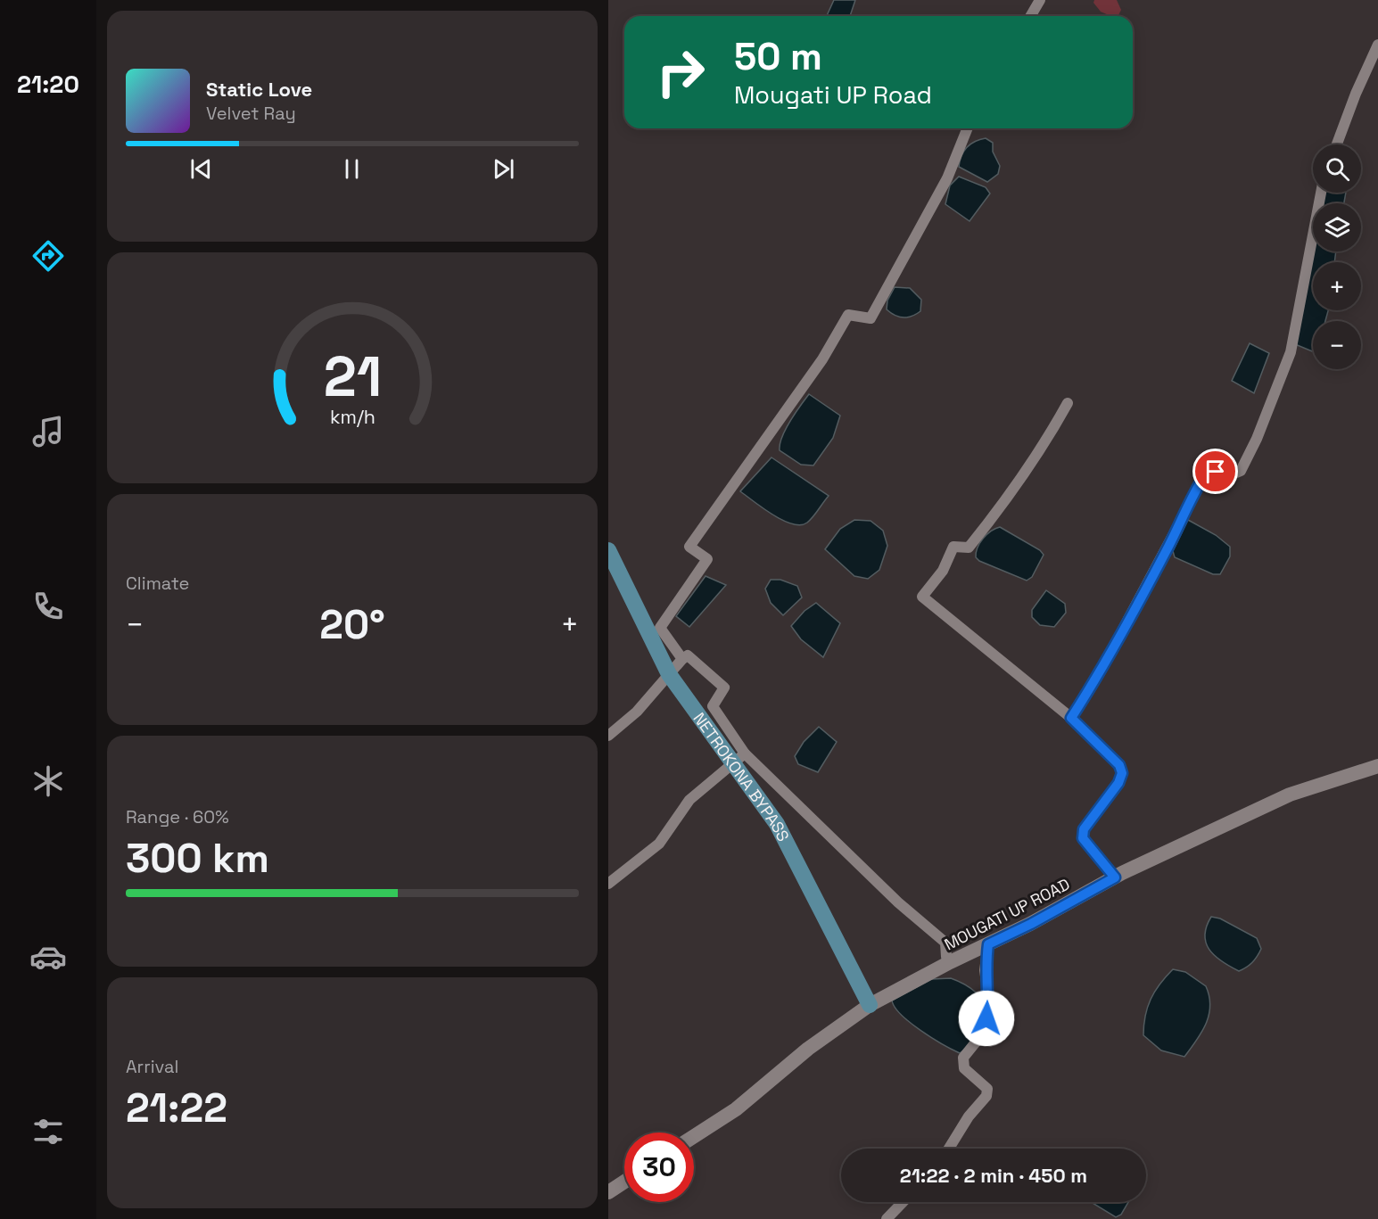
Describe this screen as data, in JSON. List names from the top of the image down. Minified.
{"streets":{"main road":["NETROKONA BYPASS"],"street":["MOUGATI UP ROAD"]},"crossings":[["NETROKONA BYPASS","MOUGATI UP ROAD"]],"page":{"tabs":"21:20","turn":["50 m","Mougati UP Road"],"song":["Static Love","Velvet Ray"],"map_buttons":["+","−"],"tile":["Climate",["Range · 60%","300 km"],["Arrival","21:22"]],"heat":["−","20°","+"],"limit":"30","trip":"21:22 · 2 min · 450 m","gauge":["21","km/h"]}}
